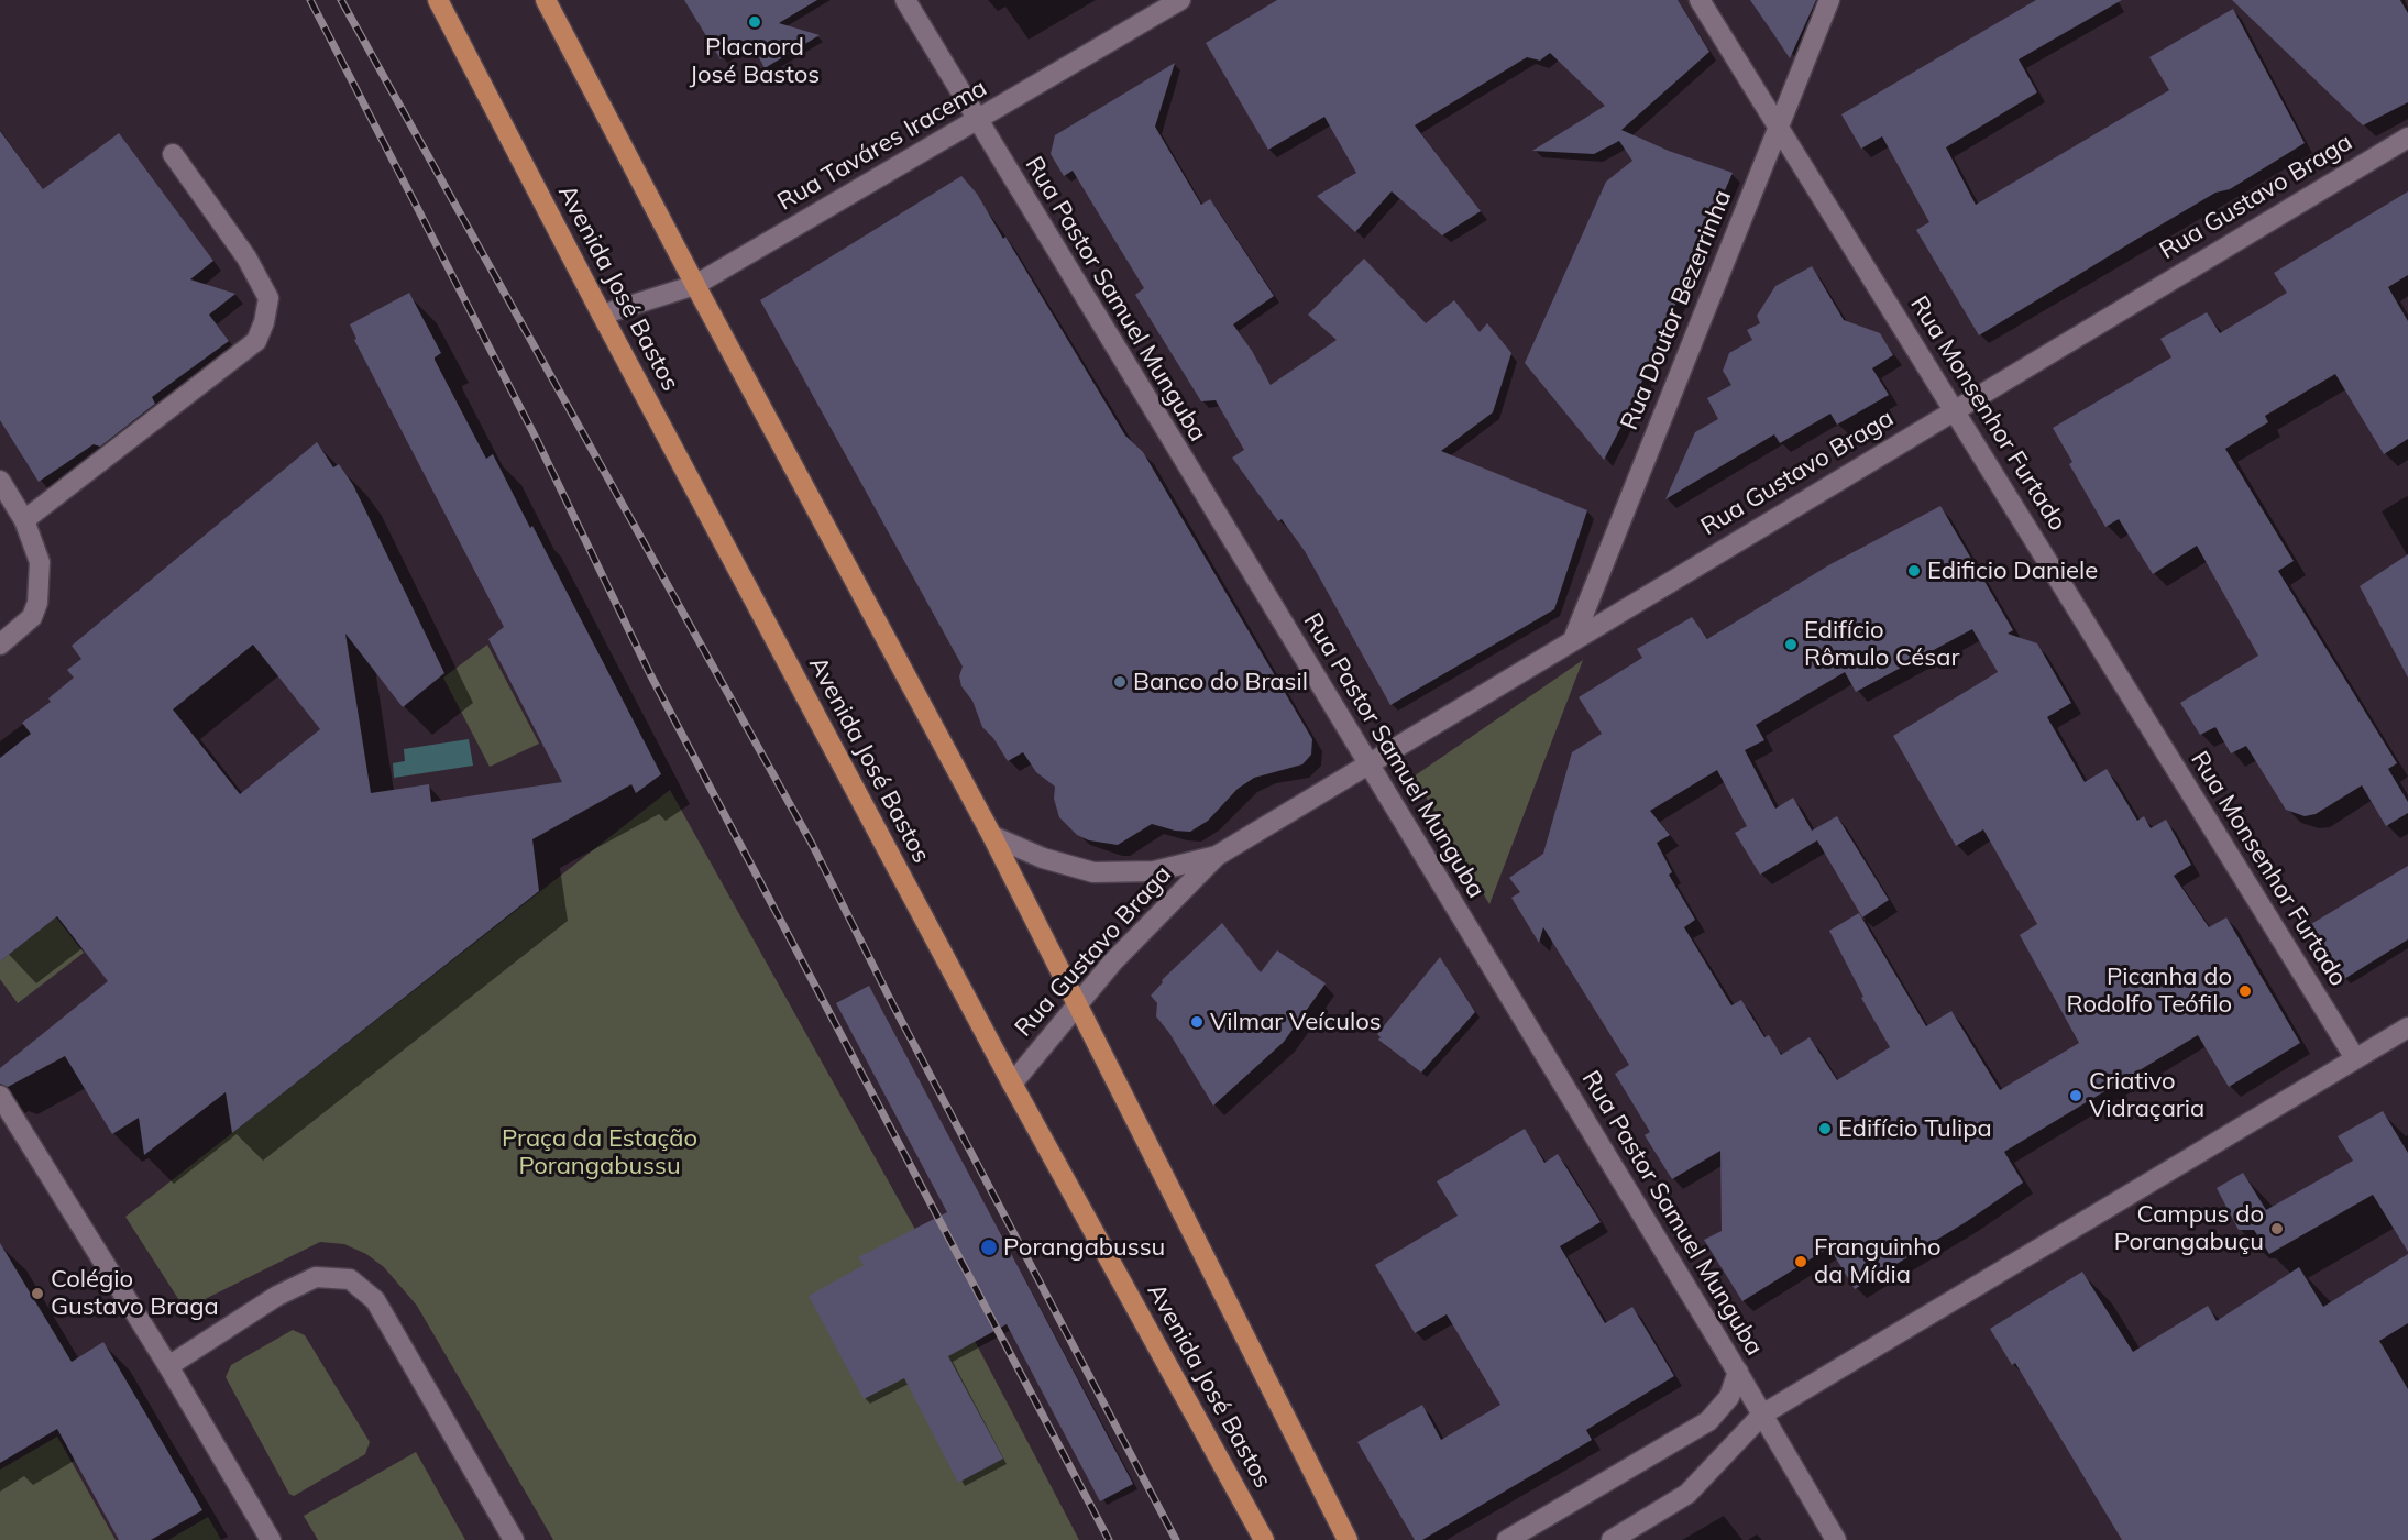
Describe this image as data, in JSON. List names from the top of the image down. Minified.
{"streets":{"main road":["Avenida José Bastos"],"street":["Rua Taváres Iracema","Rua Gustavo Braga","Rua Pastor Samuel Munguba","Rua Doutor Bezerrinha","Rua Monsenhor Furtado"]},"crossings":[["Rua Taváres Iracema","Avenida José Bastos"],["Rua Taváres Iracema","Rua Pastor Samuel Munguba"],["Rua Gustavo Braga","Avenida José Bastos"],["Rua Gustavo Braga","Rua Pastor Samuel Munguba"],["Rua Gustavo Braga","Rua Doutor Bezerrinha"],["Rua Gustavo Braga","Rua Monsenhor Furtado"],["Rua Doutor Bezerrinha","Rua Monsenhor Furtado"]],"parks":["Praça da Estação Porangabussu"],"places":["Placnord José Bastos","Edificio Daniele","Edifício Rômulo César","Banco do Brasil","Picanha do Rodolfo Teófilo","Vilmar Veículos","Criativo Vidraçaria","Edifício Tulipa","Campus do Porangabuçu","Porangabussu","Franguinho da Mídia","Colégio Gustavo Braga"]}
